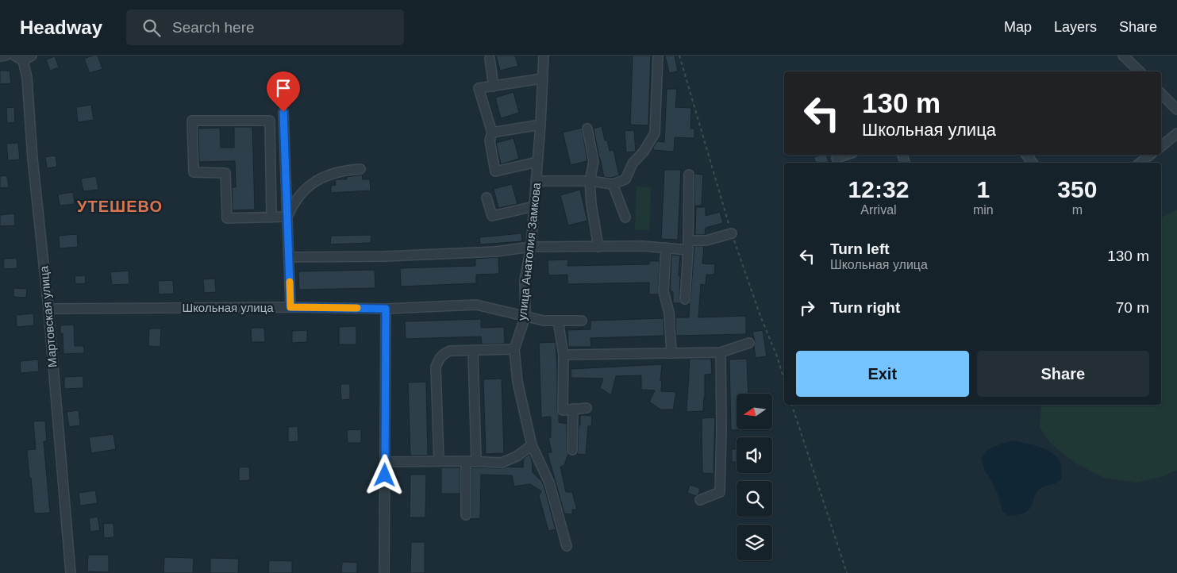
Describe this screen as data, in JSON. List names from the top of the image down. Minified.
{"streets":{"street":["улица Анатолия Замкова","Школьная улица","Мартовская улица"]},"crossings":[["улица Анатолия Замкова","Школьная улица"],["Школьная улица","Мартовская улица"]],"districts":["УТЕШЕВО"],"north":"left","page":{"header":"Headway","search":"Search here","nav":["Map","Layers","Share"],"turn":["130 m","Школьная улица"],"eta":["12:32","Arrival","1","min","350","m"],"list":[{"name":"Turn left","note":"Школьная улица","value":"130 m"},{"name":"Turn right","value":"70 m"}],"buttons":["Exit","Share"]}}
